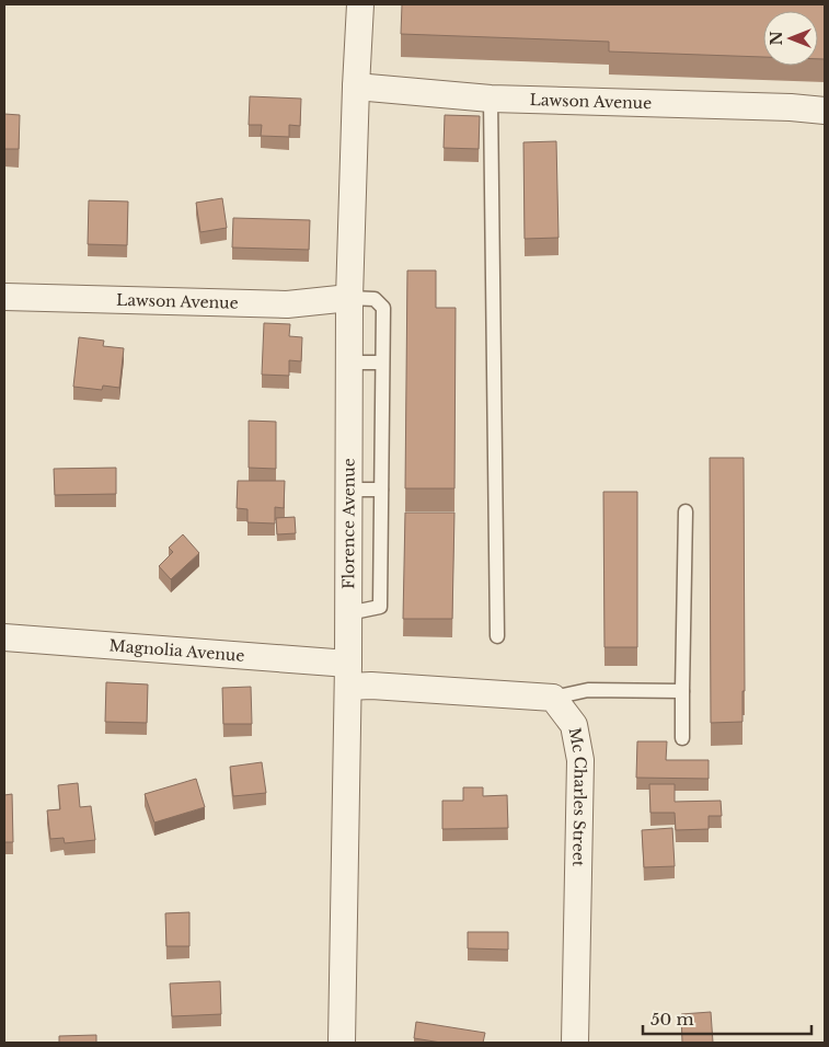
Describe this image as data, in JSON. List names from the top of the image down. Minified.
{"streets":{"street":["Lawson Avenue","Florence Avenue","Magnolia Avenue","Mc Charles Street"]},"crossings":[["Lawson Avenue","Florence Avenue"],["Florence Avenue","Magnolia Avenue"]],"scale_bar":"50 m","north":"left"}
